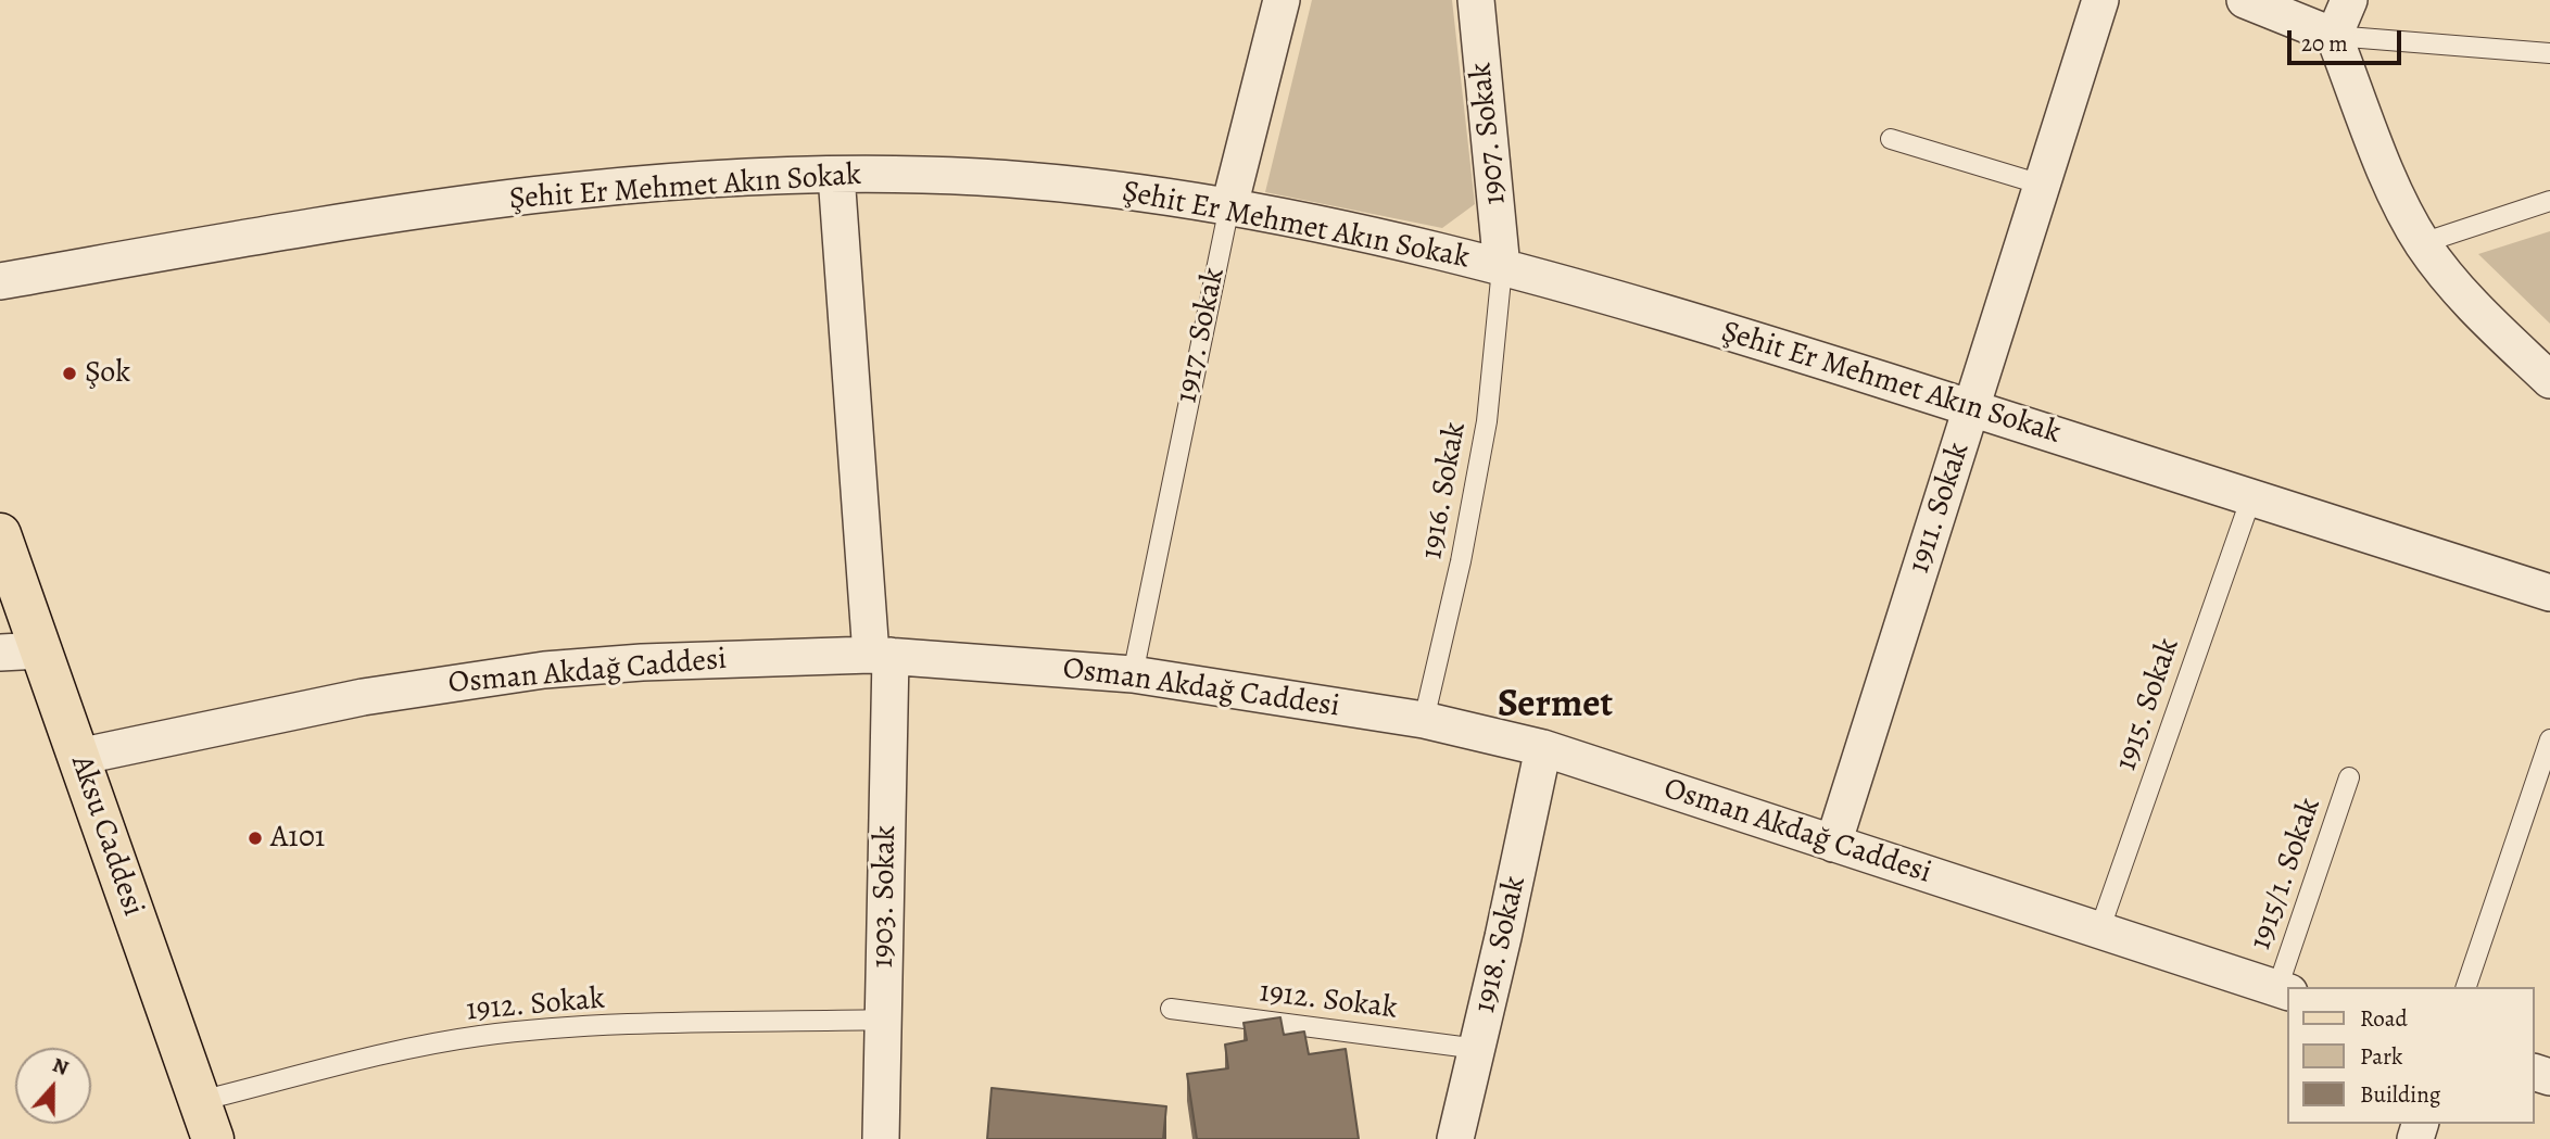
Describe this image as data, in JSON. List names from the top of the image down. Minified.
{"streets":{"main road":["Aksu Caddesi"],"street":["1907. Sokak","Şehit Er Mehmet Akın Sokak","1917. Sokak","1911. Sokak","Osman Akdağ Caddesi","1903. Sokak","1918. Sokak"],"lane":["1916. Sokak","1915. Sokak","1915/1. Sokak","1912. Sokak"]},"crossings":[["1907. Sokak","Şehit Er Mehmet Akın Sokak"],["1907. Sokak","1916. Sokak"],["Şehit Er Mehmet Akın Sokak","1917. Sokak"],["Şehit Er Mehmet Akın Sokak","1916. Sokak"],["Şehit Er Mehmet Akın Sokak","1911. Sokak"],["Şehit Er Mehmet Akın Sokak","1915. Sokak"],["Şehit Er Mehmet Akın Sokak","1903. Sokak"],["1917. Sokak","Osman Akdağ Caddesi"],["1916. Sokak","Osman Akdağ Caddesi"],["1911. Sokak","Osman Akdağ Caddesi"],["Osman Akdağ Caddesi","1915. Sokak"],["Osman Akdağ Caddesi","Aksu Caddesi"],["Osman Akdağ Caddesi","1915/1. Sokak"],["Osman Akdağ Caddesi","1903. Sokak"],["Osman Akdağ Caddesi","1918. Sokak"],["Aksu Caddesi","1912. Sokak"],["1903. Sokak","1912. Sokak"],["1918. Sokak","1912. Sokak"]],"districts":["Sermet"],"places":["Şok","A101"],"legend":["Road","Park","Building"],"scale_bar":"20 m","north":"top"}
